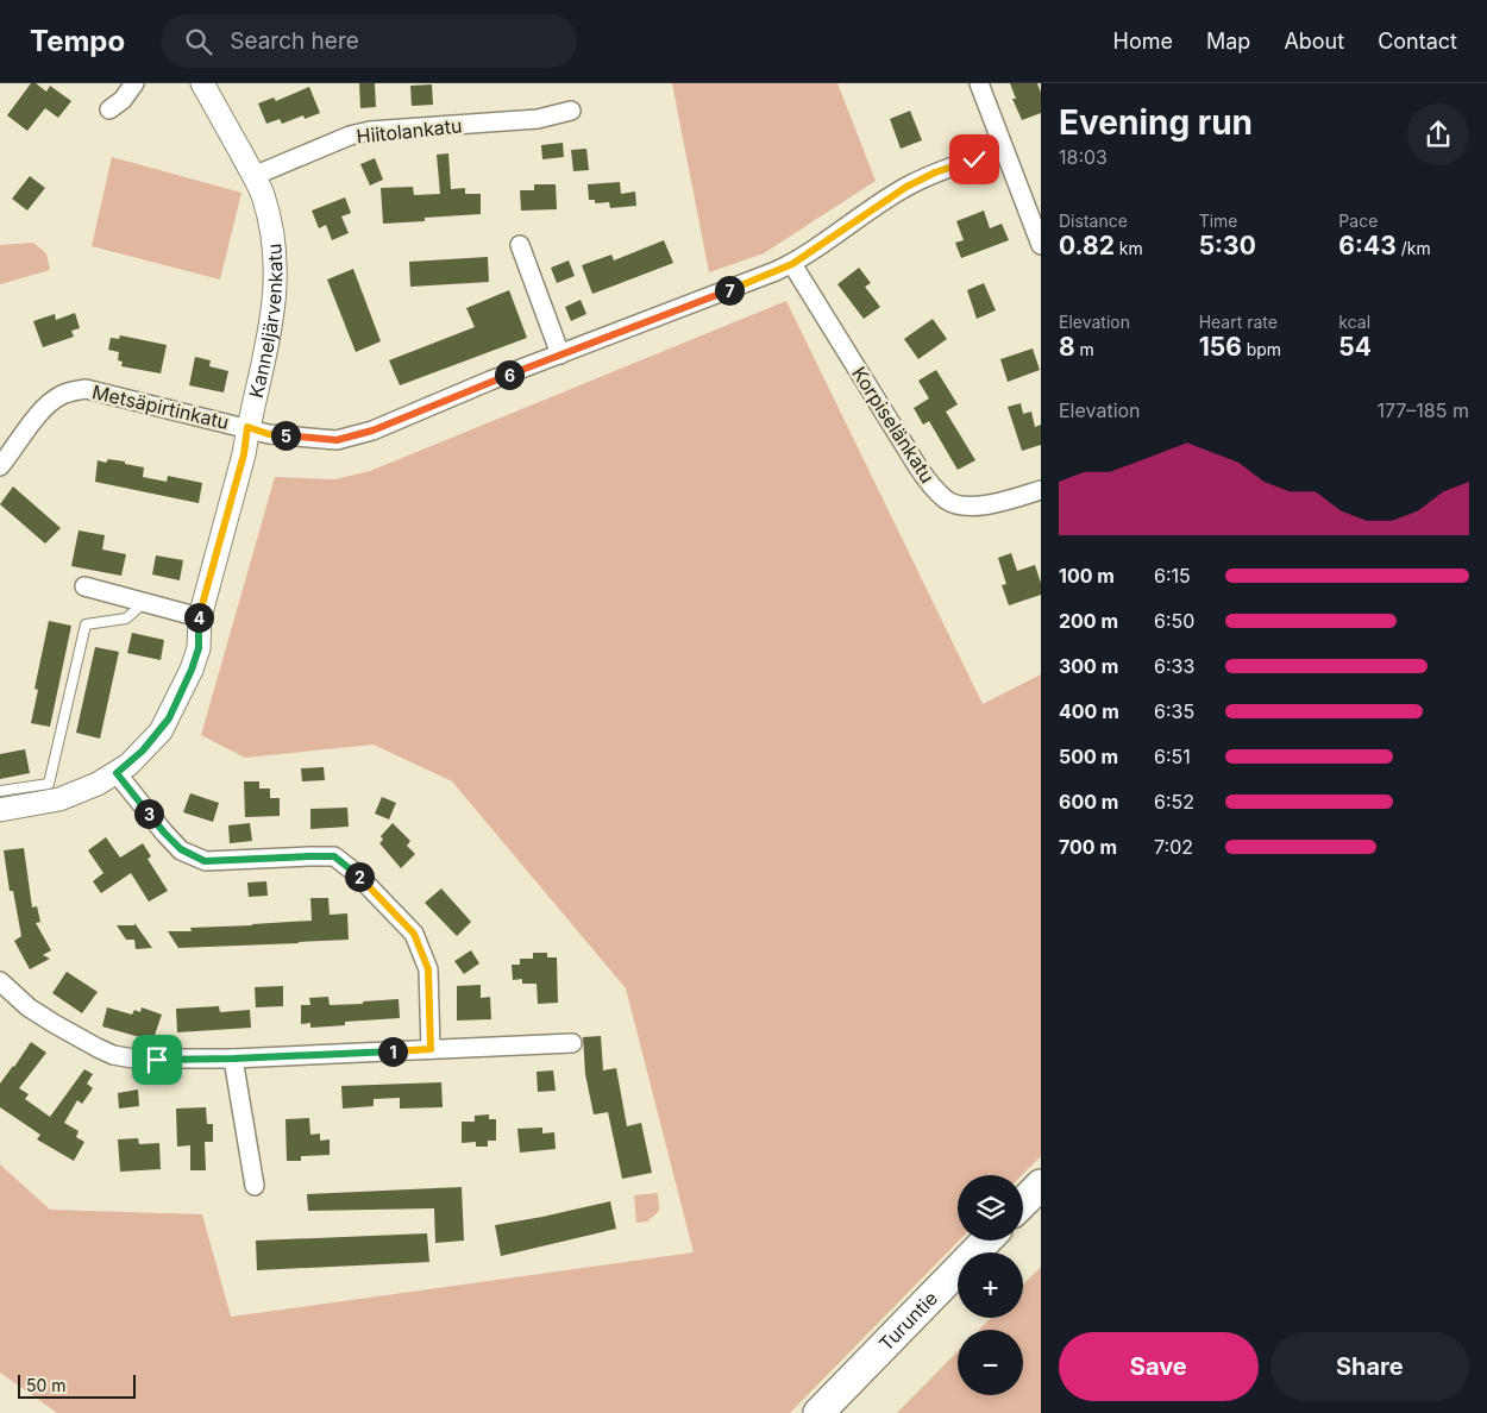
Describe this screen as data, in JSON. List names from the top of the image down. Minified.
{"streets":{"highway":["Turuntie"],"street":["Hiitolankatu","Kanneljärvenkatu","Metsäpirtinkatu","Korpiselänkatu"]},"crossings":[["Hiitolankatu","Kanneljärvenkatu"],["Kanneljärvenkatu","Metsäpirtinkatu"],["Metsäpirtinkatu","Korpiselänkatu"]],"scale_bar":"50 m","page":{"header":"Tempo","search":"Search here","nav":["Home","Map","About","Contact"],"heading":["Evening run","18:03"],"stats":[["Distance","0.82 km"],["Time","5:30"],["Pace","6:43 /km"],["Elevation","8 m"],["Heart rate","156 bpm"],["kcal","54"]],"pins":["7","6","5","4","3","2","1"],"chart":["Elevation","177–185 m"],"list":[{"name":"100 m","note":"6:15"},{"name":"200 m","note":"6:50"},{"name":"300 m","note":"6:33"},{"name":"400 m","note":"6:35"},{"name":"500 m","note":"6:51"},{"name":"600 m","note":"6:52"},{"name":"700 m","note":"7:02"}],"map_buttons":["+","−"],"buttons":["Save","Share"],"scale":"50 m"}}
